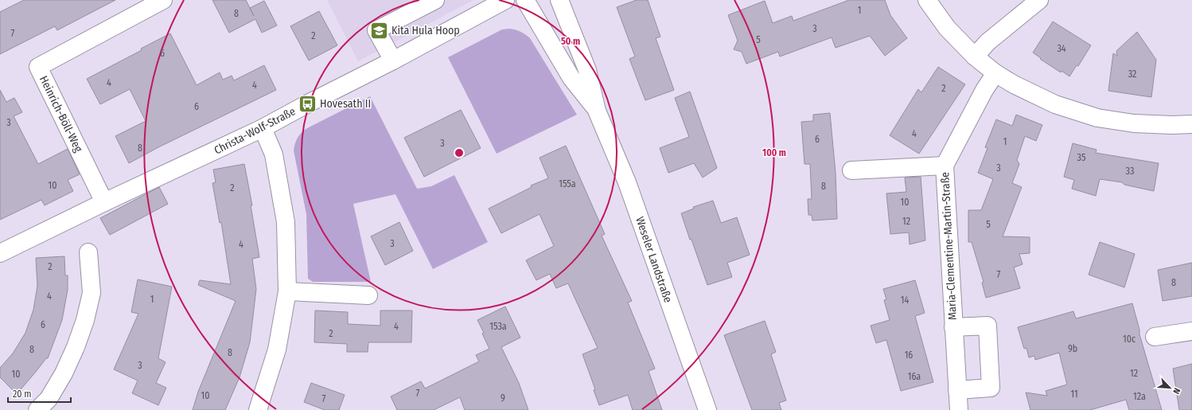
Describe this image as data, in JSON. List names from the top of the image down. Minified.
{"streets":{"street":["Heinrich-Böll-Weg","Christa-Wolf-Straße","Maria-Clementine-Martin-Straße","Weseler Landstraße"]},"crossings":[["Heinrich-Böll-Weg","Christa-Wolf-Straße"]],"places":{"school or university":["Kita Hula Hoop"],"bus stop":["Hovesath II"]},"house_numbers":["1","8","3","7","2","5","34","6","32","4","4","2","6","3","4","6","1","3","8","35","3","33","155a","10","8","2","10","12","5","3","4","2","7","8","4","1","14","6","4","153a","2","10c","9b","8","8","16","3","12","10","16a","7","11","10","12a","9","7"],"scale_bar":"20 m","north":"bottom right","rings":["50 m","100 m"]}
